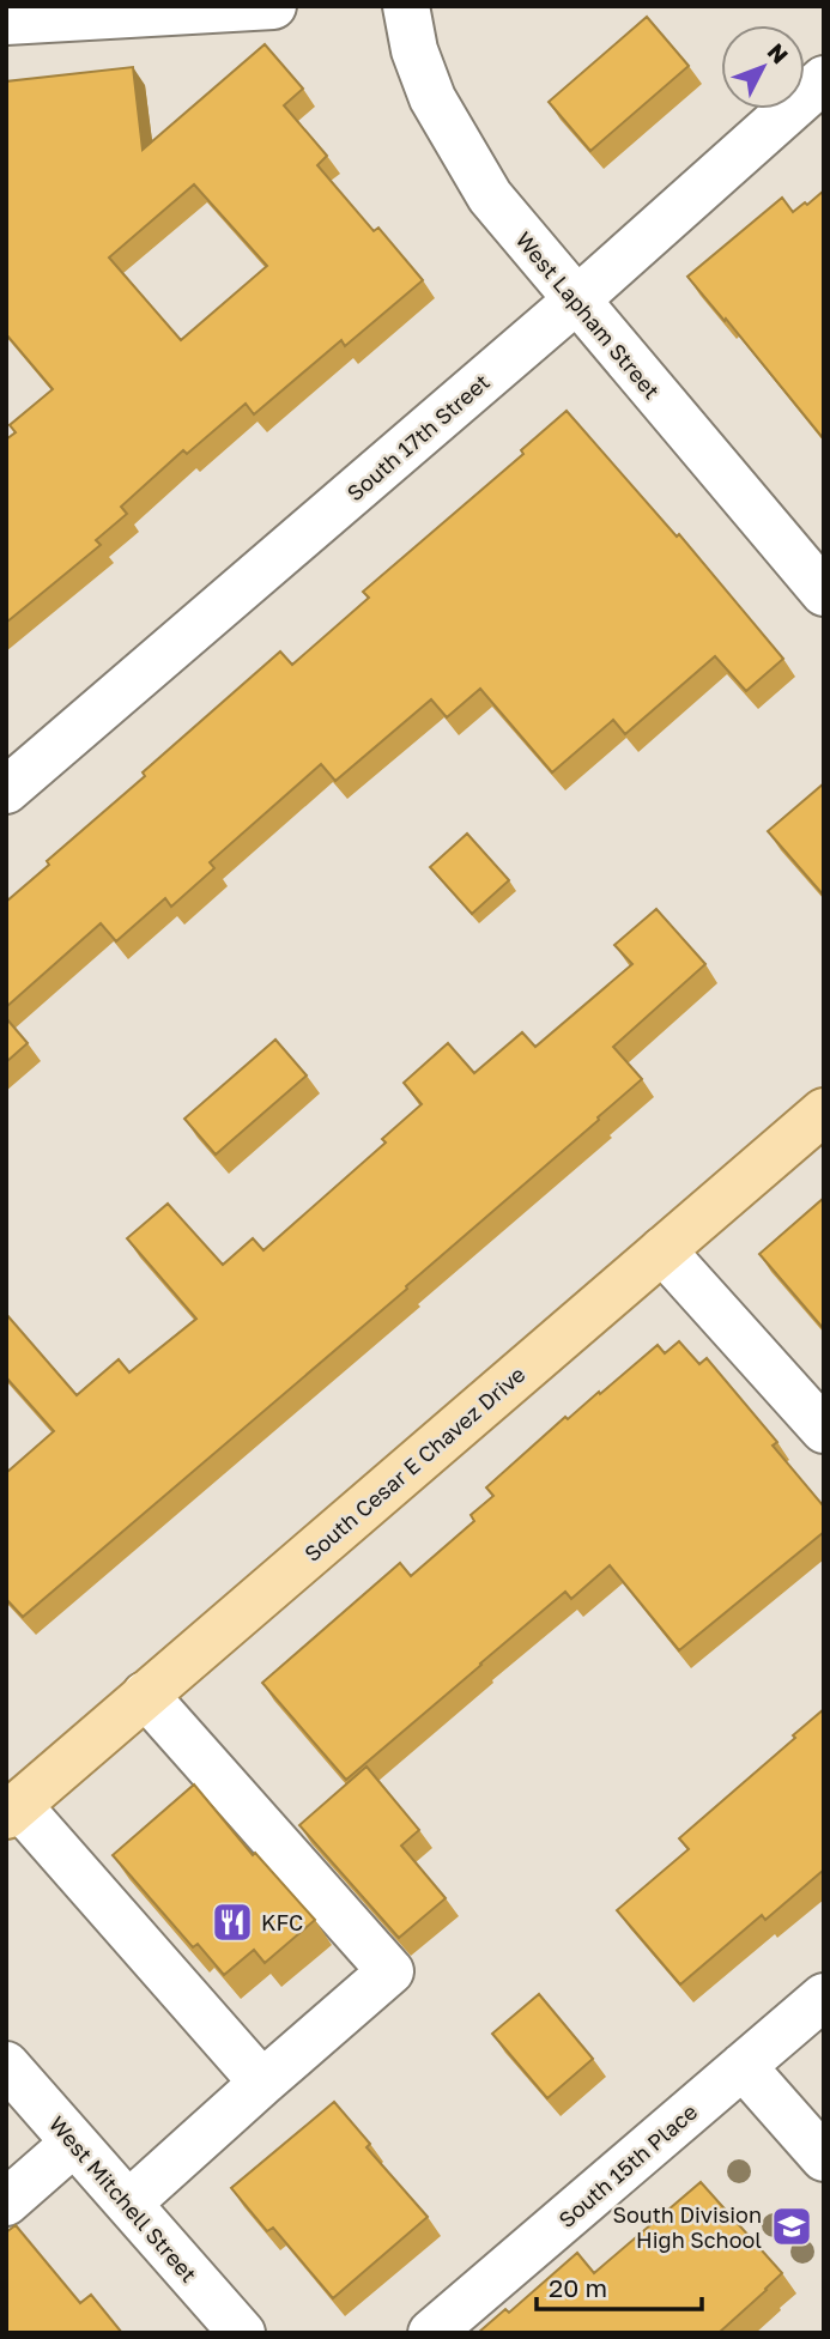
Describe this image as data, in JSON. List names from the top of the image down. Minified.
{"streets":{"main road":["South Cesar E Chavez Drive"],"street":["West Lapham Street","South 17th Street","South 15th Place","West Mitchell Street"]},"crossings":[["West Lapham Street","South 17th Street"]],"places":{"restaurant":["KFC"],"school or university":["South Division High School"]},"scale_bar":"20 m","north":"top right"}
